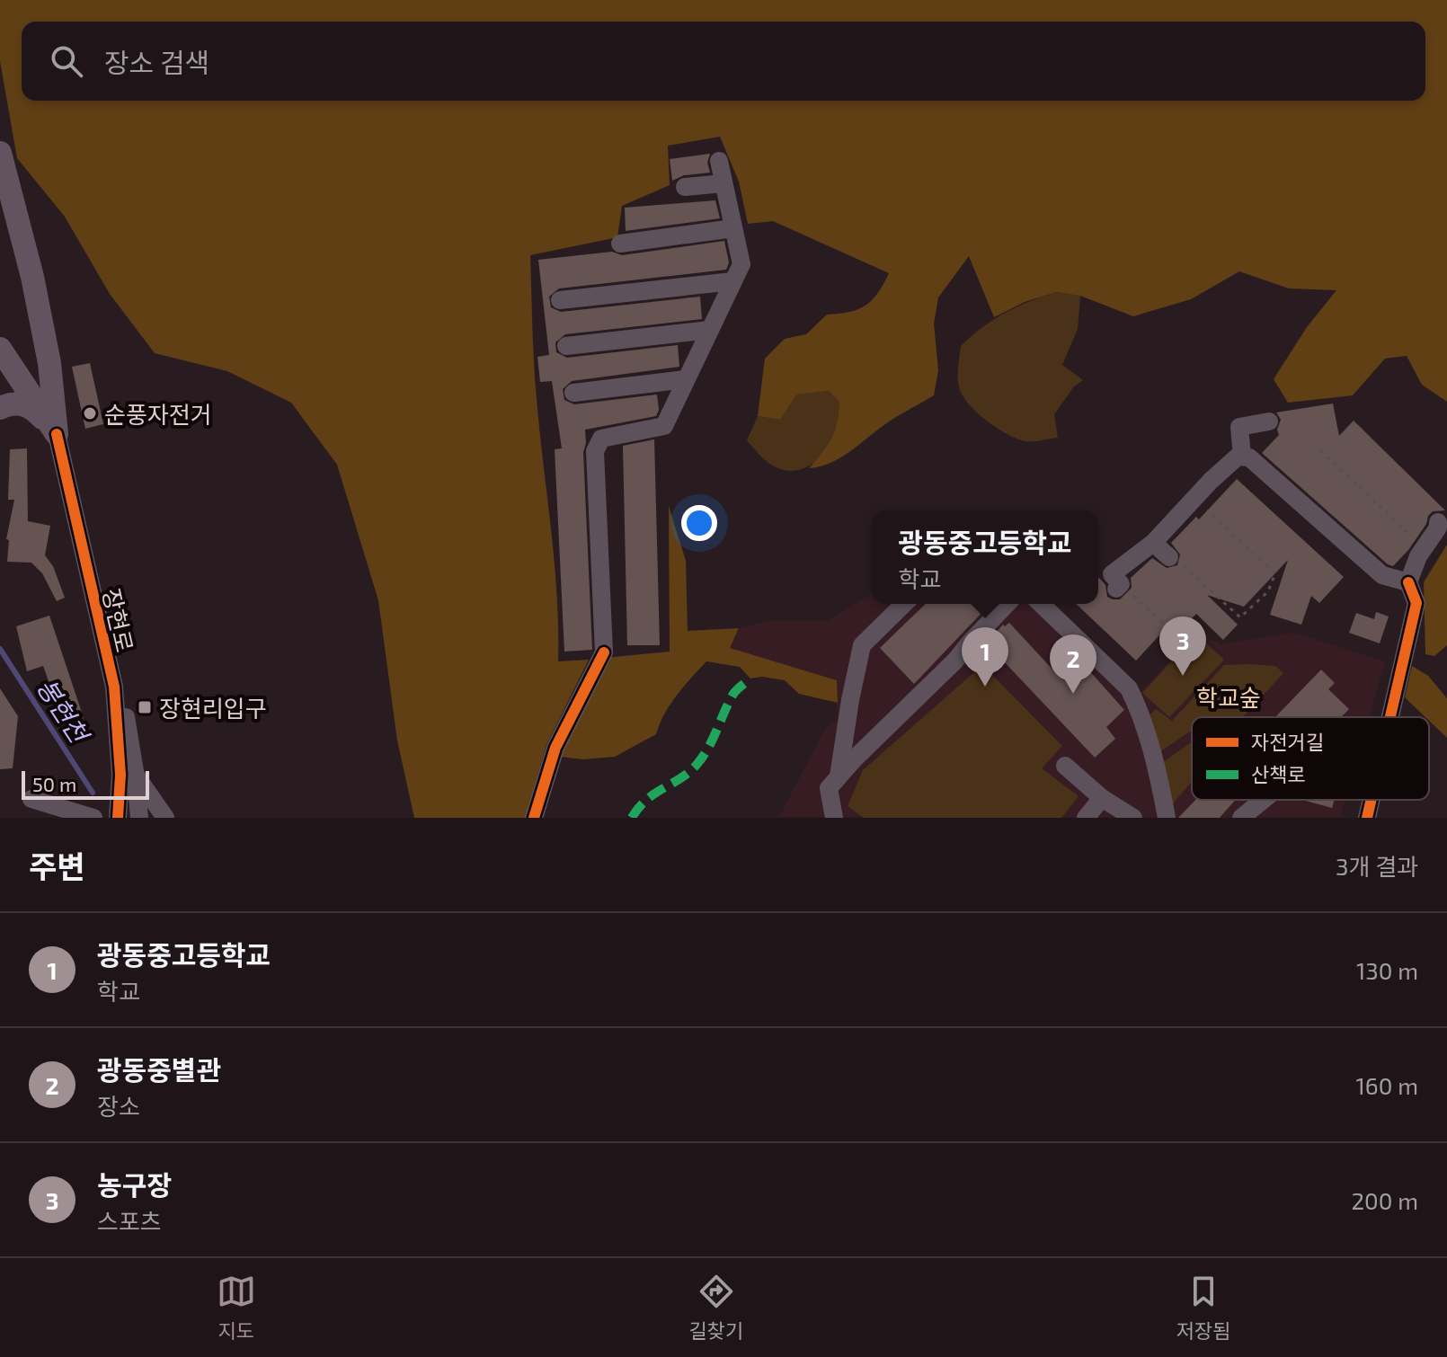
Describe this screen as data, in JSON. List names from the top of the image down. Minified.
{"streets":{"street":["장현로"]},"water":["봉현천"],"parks":["학교숲"],"places":{"other":["순풍자전거"],"transit":["장현리입구"]},"legend":["자전거길","산책로"],"scale_bar":"50 m","page":{"search":"장소 검색","popup":["광동중고등학교","학교"],"pins":["3","1","2"],"scale":"50 m","heading":["주변","3개 결과"],"list":[{"mark":"1","name":"광동중고등학교","note":"학교","value":"130 m"},{"mark":"2","name":"광동중별관","note":"장소","value":"160 m"},{"mark":"3","name":"농구장","note":"스포츠","value":"200 m"}],"nav":["지도","길찾기","저장됨"]}}
